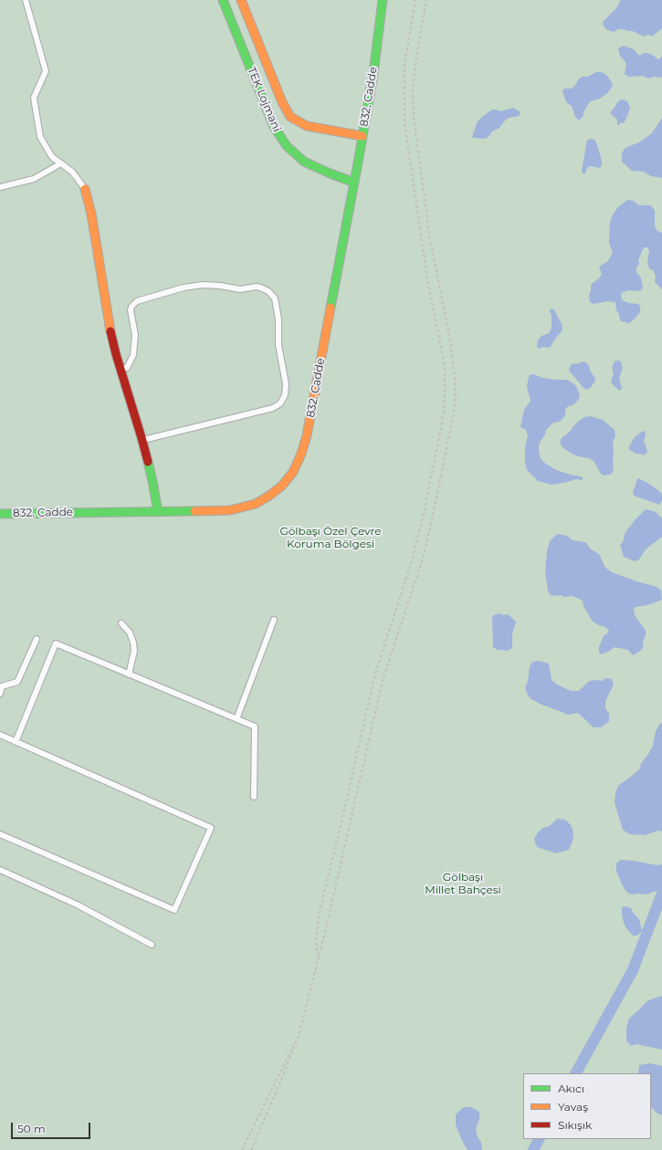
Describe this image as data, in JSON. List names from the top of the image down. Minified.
{"streets":{"street":["832. Cadde","TEK Lojmani"]},"crossings":[["832. Cadde","TEK Lojmani"]],"parks":["Gölbaşı Özel Çevre Koruma Bölgesi","Gölbaşı Millet Bahçesi"],"legend":["Akıcı","Yavaş","Sıkışık"],"scale_bar":"50 m"}
